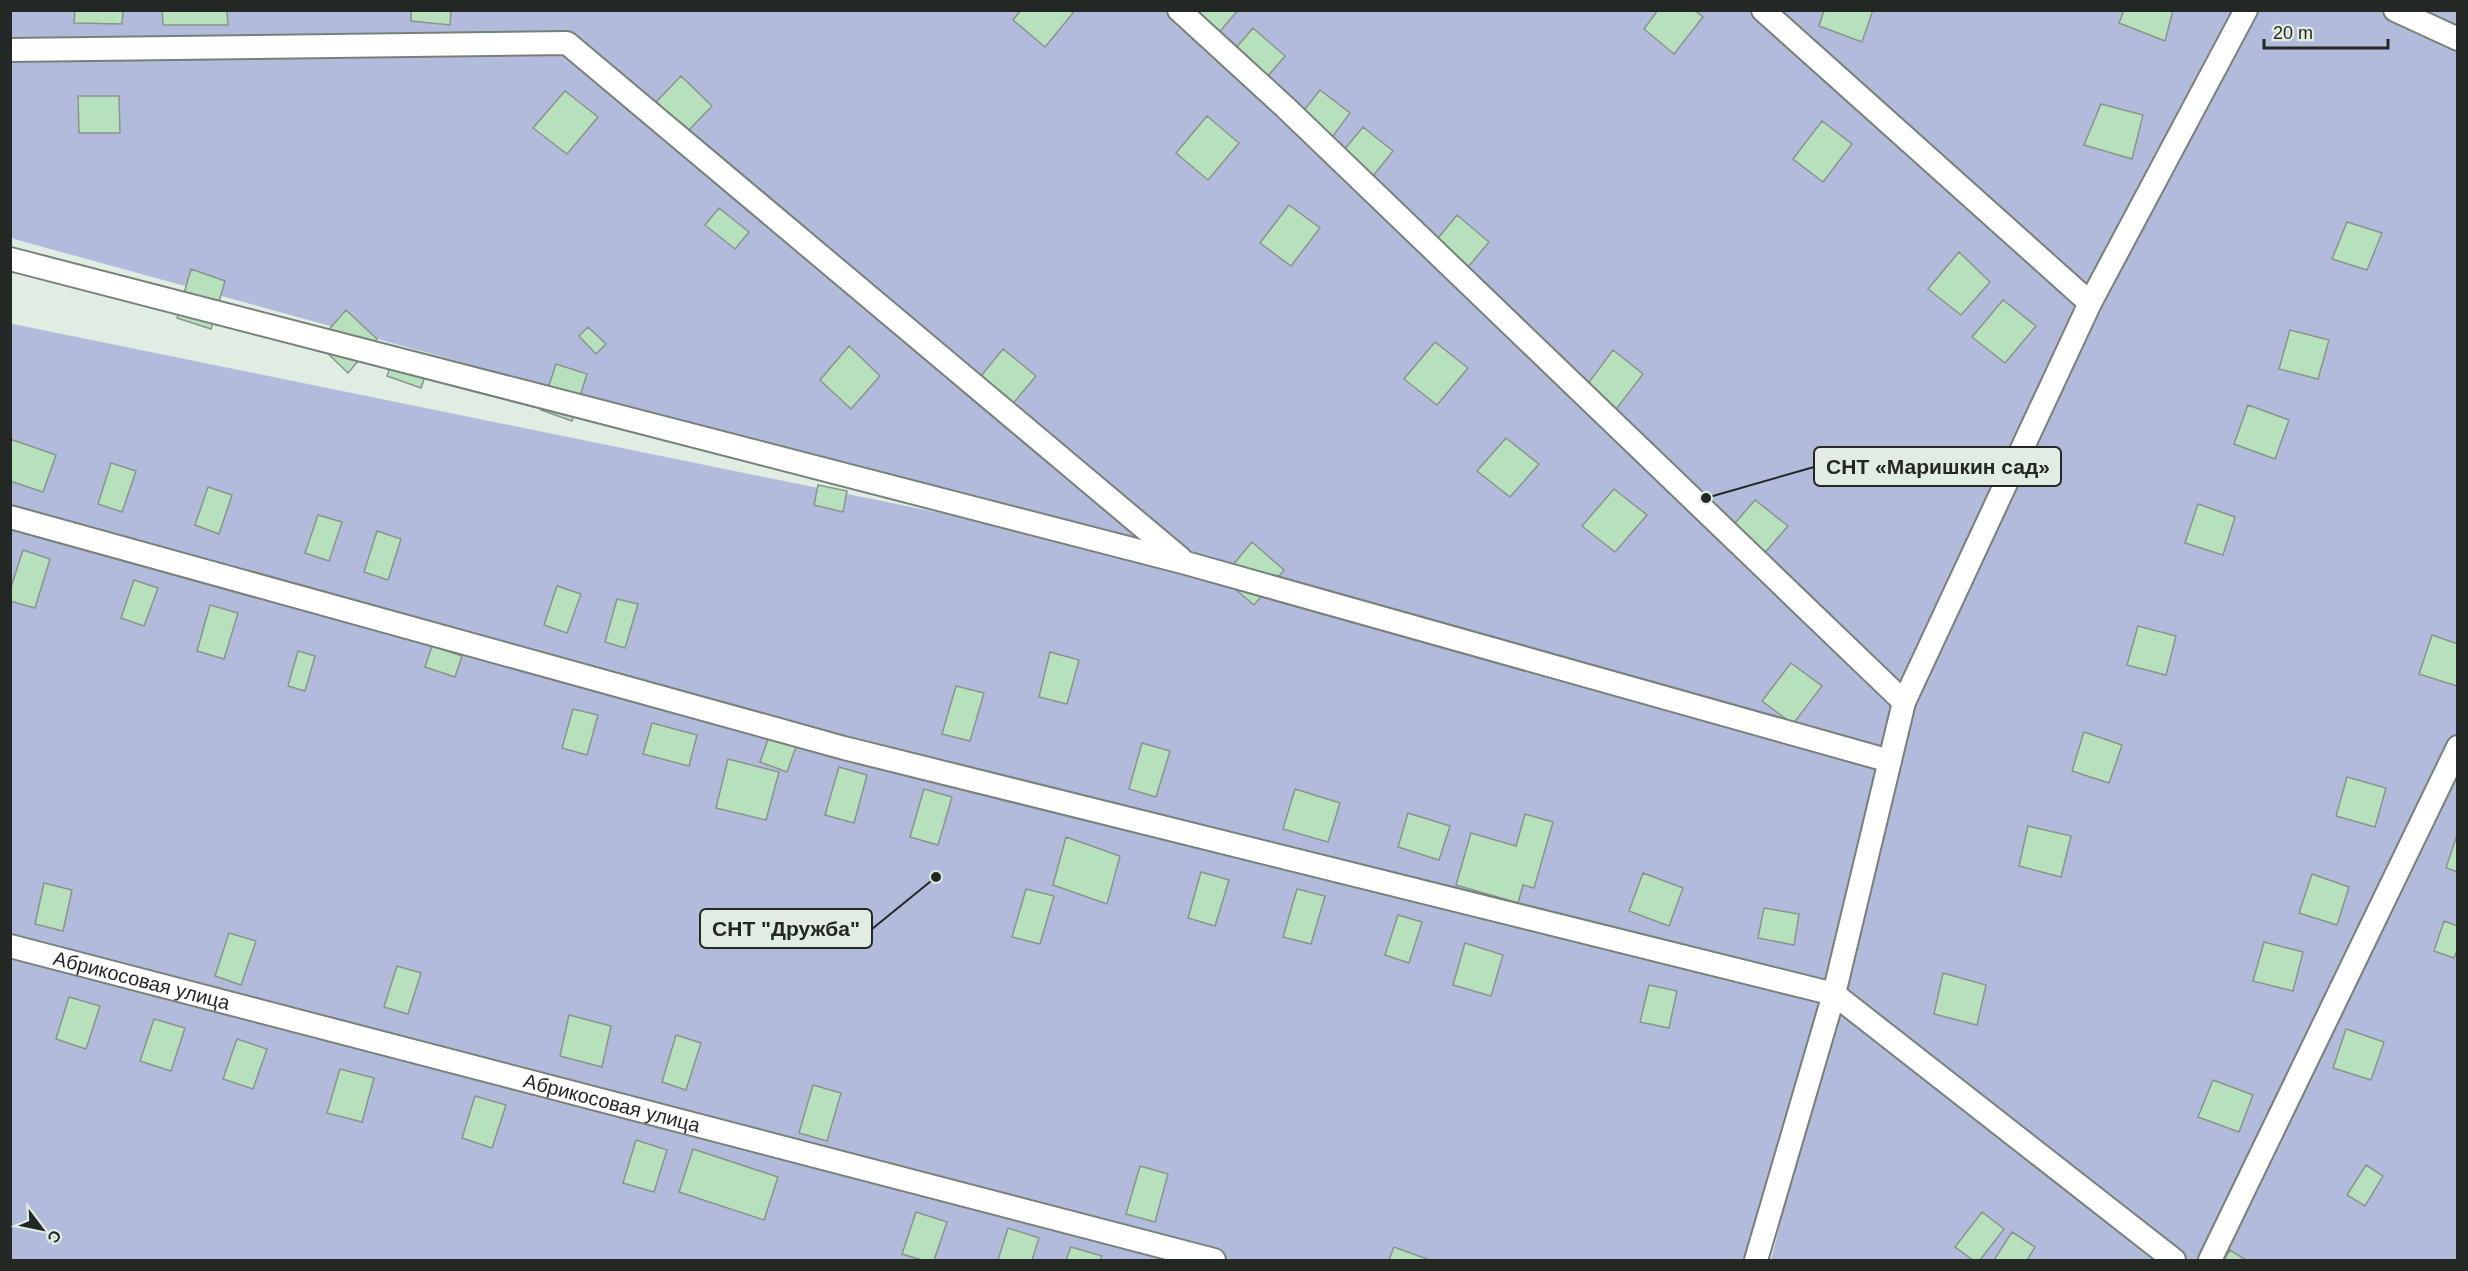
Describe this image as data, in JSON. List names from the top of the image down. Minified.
{"streets":{"lane":["Абрикосовая улица"]},"places":["СНТ «Маришкин сад»","СНТ \"Дружба\""],"scale_bar":"20 m","north":"bottom right"}
